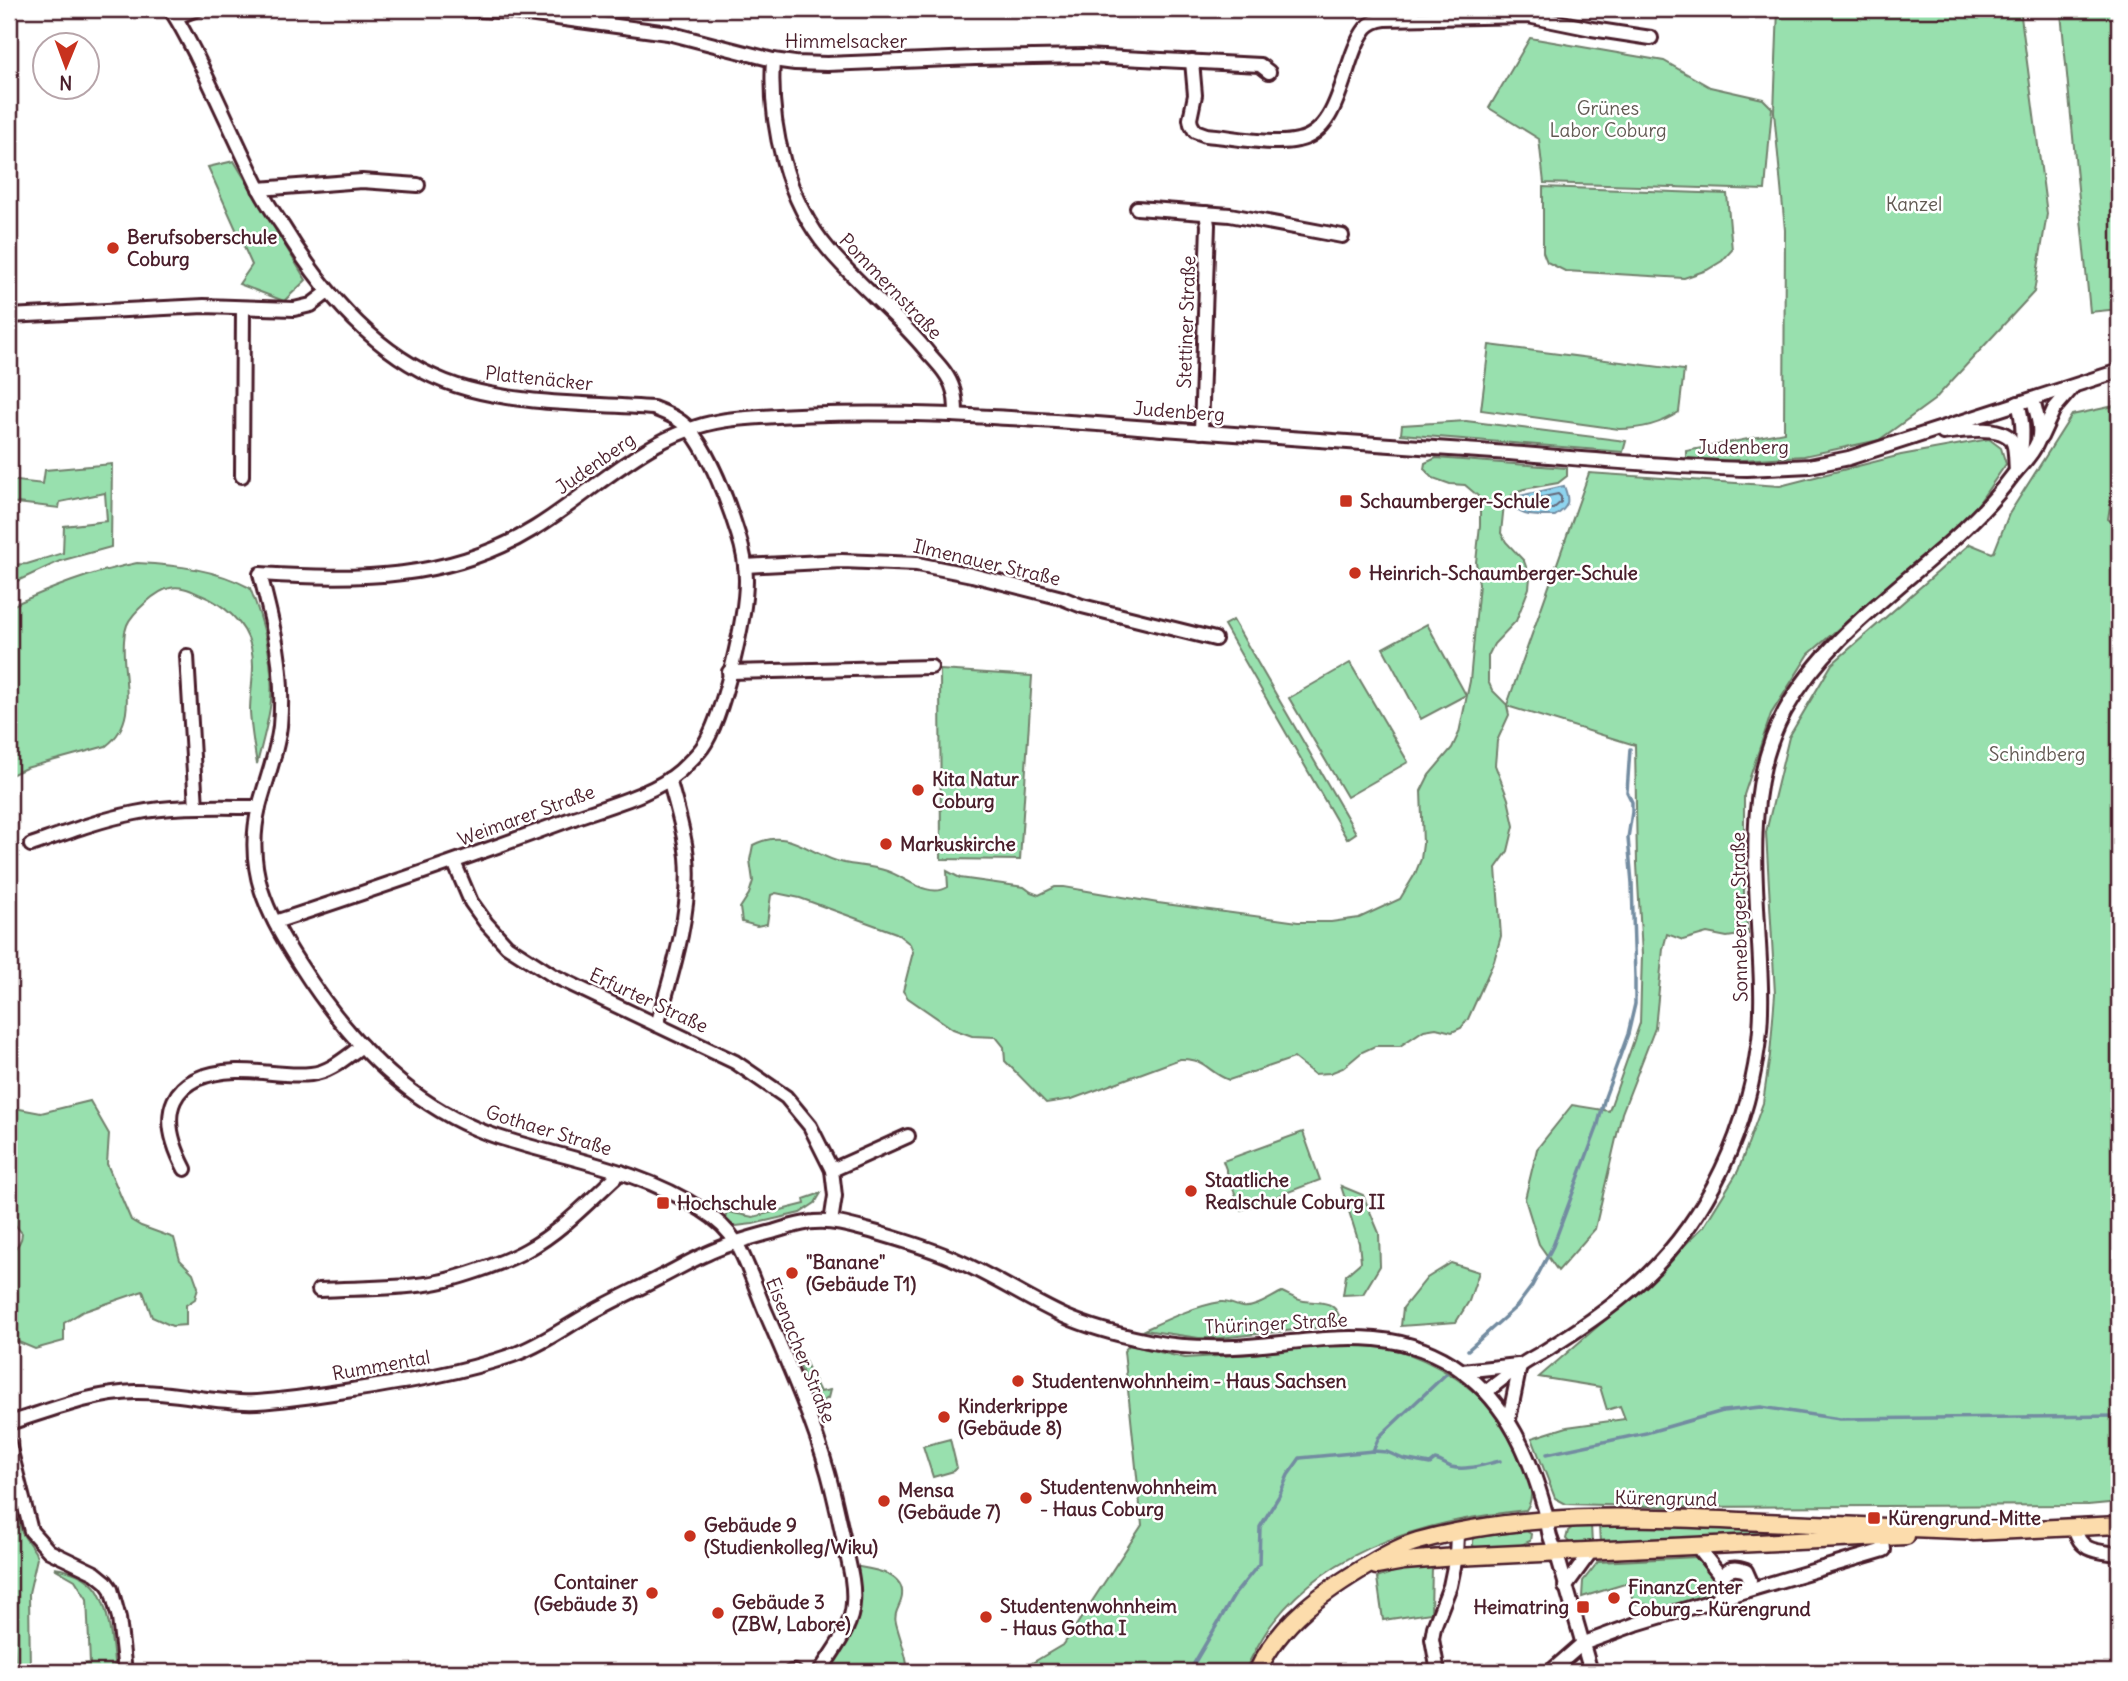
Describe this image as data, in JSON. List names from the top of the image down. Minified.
{"streets":{"main road":["Kürengrund"],"street":["Himmelsacker","Pommernstraße","Stettiner Straße","Plattenäcker","Judenberg","Ilmenauer Straße","Weimarer Straße","Sonneberger Straße","Erfurter Straße","Gothaer Straße","Thüringer Straße","Eisenacher Straße","Rummental"]},"crossings":[["Himmelsacker","Pommernstraße"],["Pommernstraße","Judenberg"],["Stettiner Straße","Judenberg"],["Plattenäcker","Judenberg"],["Plattenäcker","Weimarer Straße"],["Judenberg","Weimarer Straße"],["Judenberg","Sonneberger Straße"],["Judenberg","Gothaer Straße"],["Ilmenauer Straße","Weimarer Straße"],["Weimarer Straße","Erfurter Straße"],["Weimarer Straße","Gothaer Straße"],["Sonneberger Straße","Thüringer Straße"],["Erfurter Straße","Thüringer Straße"],["Gothaer Straße","Thüringer Straße"],["Gothaer Straße","Eisenacher Straße"],["Gothaer Straße","Rummental"],["Thüringer Straße","Eisenacher Straße"],["Thüringer Straße","Rummental"],["Thüringer Straße","Kürengrund"],["Eisenacher Straße","Rummental"]],"parks":["Grünes Labor Coburg","Kanzel","Schindberg"],"places":{"other":["Berufsoberschule Coburg","Heinrich-Schaumberger-Schule","Kita Natur Coburg","Markuskirche","Staatliche Realschule Coburg II","\"Banane\" (Gebäude T1)","Studentenwohnheim - Haus Sachsen","Kinderkrippe (Gebäude 8)","Studentenwohnheim - Haus Coburg","Mensa (Gebäude 7)","Gebäude 9 (Studienkolleg/Wiku)","Container (Gebäude 3)","FinanzCenter Coburg - Kürengrund","Gebäude 3 (ZBW, Labore)","Studentenwohnheim - Haus Gotha I"],"transit":["Schaumberger-Schule","Hochschule","Kürengrund-Mitte","Heimatring"]},"north":"bottom"}
